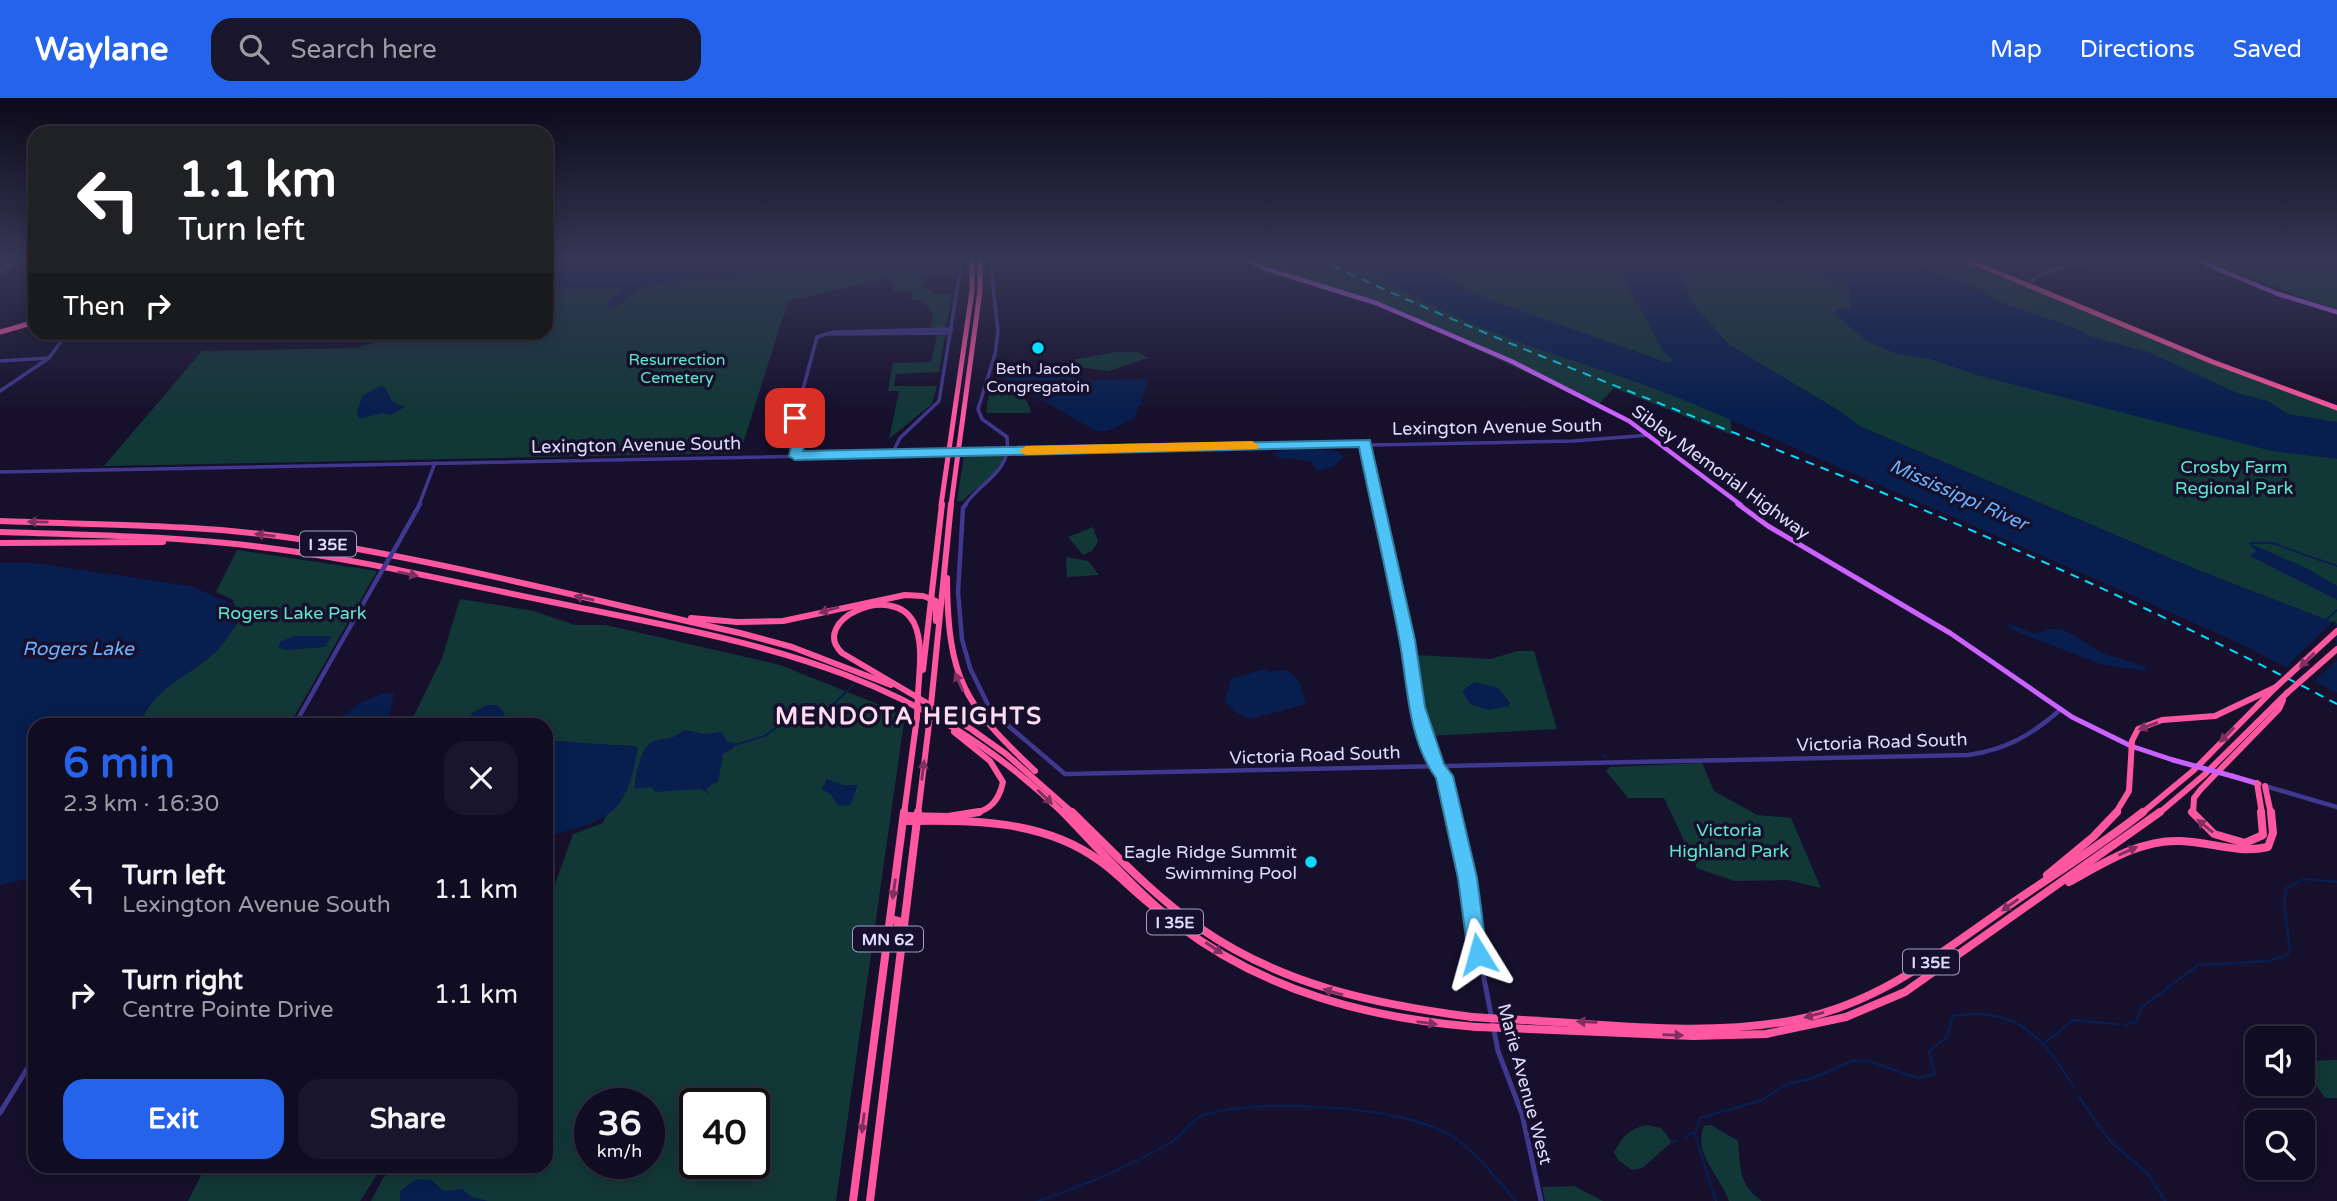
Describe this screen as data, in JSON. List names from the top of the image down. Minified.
{"streets":{"highway":["I 35E","MN 62"],"main road":["Sibley Memorial Highway"],"street":["Lexington Avenue South","Victoria Road South","Marie Avenue West"]},"crossings":[["Lexington Avenue South","Sibley Memorial Highway"],["Lexington Avenue South","Victoria Road South"],["Lexington Avenue South","MN 62"],["Lexington Avenue South","Marie Avenue West"],["Sibley Memorial Highway","Victoria Road South"],["Victoria Road South","Marie Avenue West"]],"districts":["MENDOTA HEIGHTS"],"water":["Mississippi River","Rogers Lake"],"parks":["Resurrection Cemetery","Crosby Farm Regional Park","Rogers Lake Park","Victoria Highland Park"],"places":["Beth Jacob Congregatoin","Eagle Ridge Summit Swimming Pool"],"page":{"header":"Waylane","search":"Search here","nav":["Map","Directions","Saved"],"turn":["1.1 km","Turn left"],"then":"Then","heading":["6 min","2.3 km · 16:30"],"list":[{"name":"Turn left","note":"Lexington Avenue South","value":"1.1 km"},{"name":"Turn right","note":"Centre Pointe Drive","value":"1.1 km"}],"buttons":["Exit","Share"],"speed":"36 km/h","limit":"40"}}
